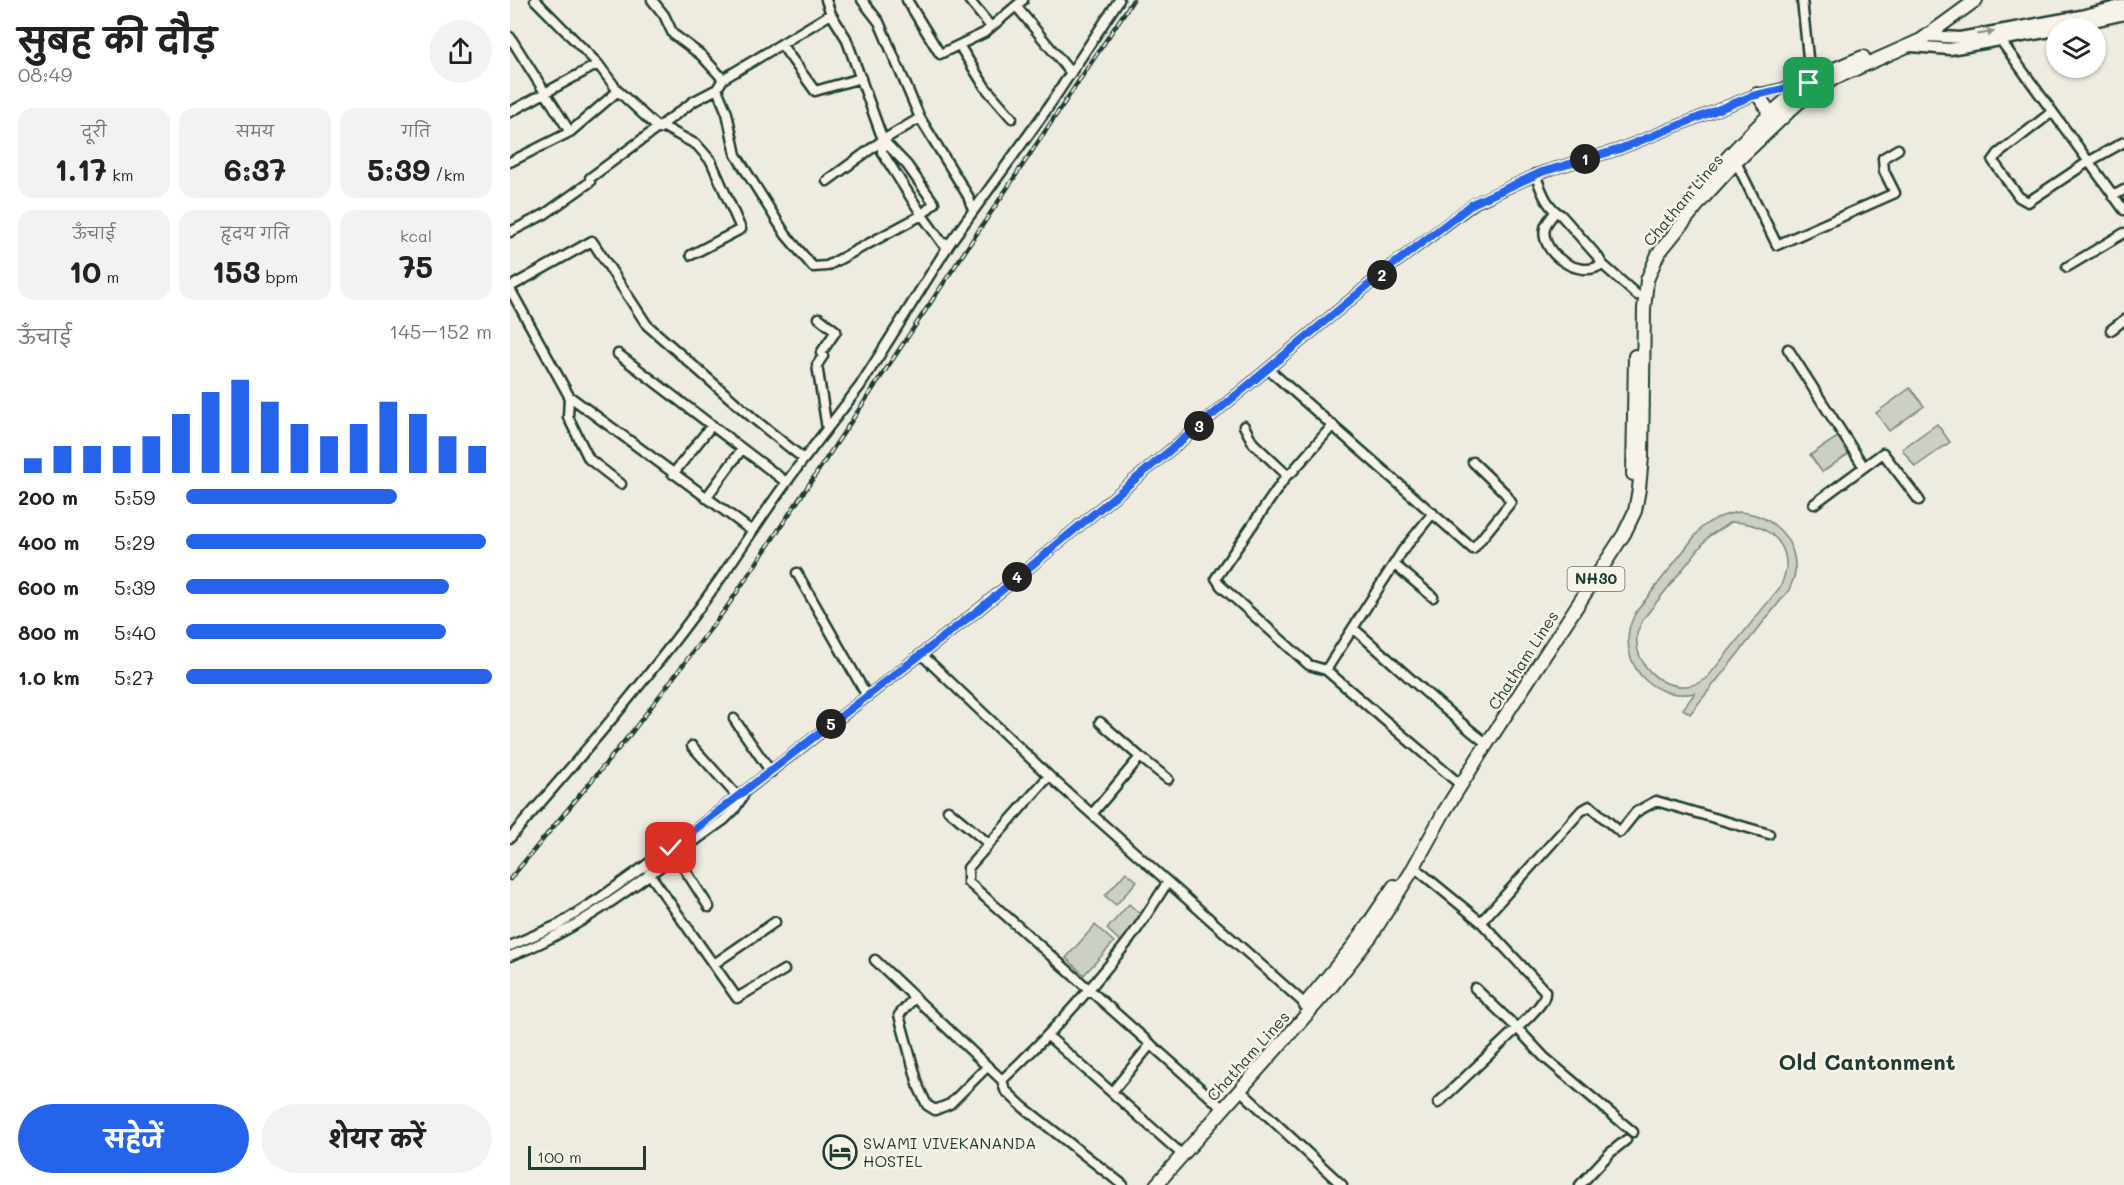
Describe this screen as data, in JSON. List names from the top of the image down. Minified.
{"streets":{"highway":["Chatham Lines","NH30"]},"districts":["Old Cantonment"],"places":{"hotel":["SWAMI VIVEKANANDA HOSTEL"]},"scale_bar":"100 m","page":{"heading":["सुबह की दौड़","08:49"],"stats":[["दूरी","1.17 km"],["समय","6:37"],["गति","5:39 /km"],["ऊँचाई","10 m"],["हृदय गति","153 bpm"],["kcal","75"]],"pins":["1","2","3","4","5"],"chart":["ऊँचाई","145–152 m"],"list":[{"name":"200 m","note":"5:59"},{"name":"400 m","note":"5:29"},{"name":"600 m","note":"5:39"},{"name":"800 m","note":"5:40"},{"name":"1.0 km","note":"5:27"}],"buttons":["सहेजें","शेयर करें"],"scale":"100 m"}}
